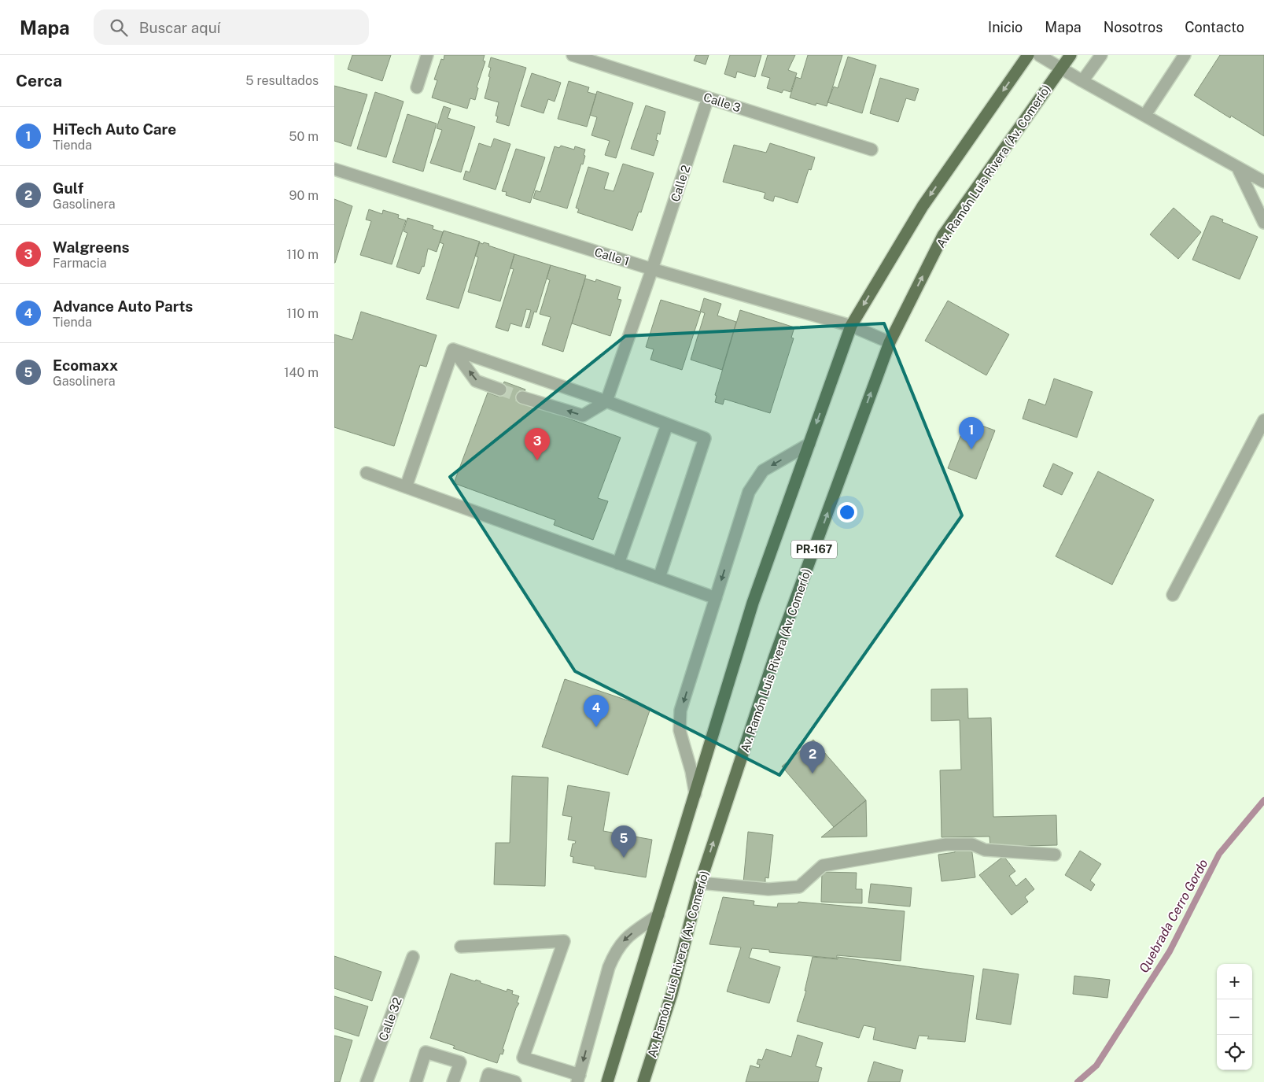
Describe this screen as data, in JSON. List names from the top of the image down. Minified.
{"streets":{"main road":["Av. Ramón Luis Rivera (Av. Comerío)","PR-167"],"street":["Calle 3","Calle 2","Calle 1","Calle 32"]},"crossings":[["Calle 3","Calle 2"],["Av. Ramón Luis Rivera (Av. Comerío)","Calle 1"],["Calle 2","Calle 1"],["Calle 1","PR-167"]],"water":["Quebrada Cerro Gordo"],"page":{"header":"Mapa","search":"Buscar aquí","nav":["Inicio","Mapa","Nosotros","Contacto"],"heading":["Cerca","5 resultados"],"list":[{"mark":"1","name":"HiTech Auto Care","note":"Tienda","value":"50 m"},{"mark":"2","name":"Gulf","note":"Gasolinera","value":"90 m"},{"mark":"3","name":"Walgreens","note":"Farmacia","value":"110 m"},{"mark":"4","name":"Advance Auto Parts","note":"Tienda","value":"110 m"},{"mark":"5","name":"Ecomaxx","note":"Gasolinera","value":"140 m"}],"pins":["1","3","4","2","5"],"map_buttons":["+","−"]}}
